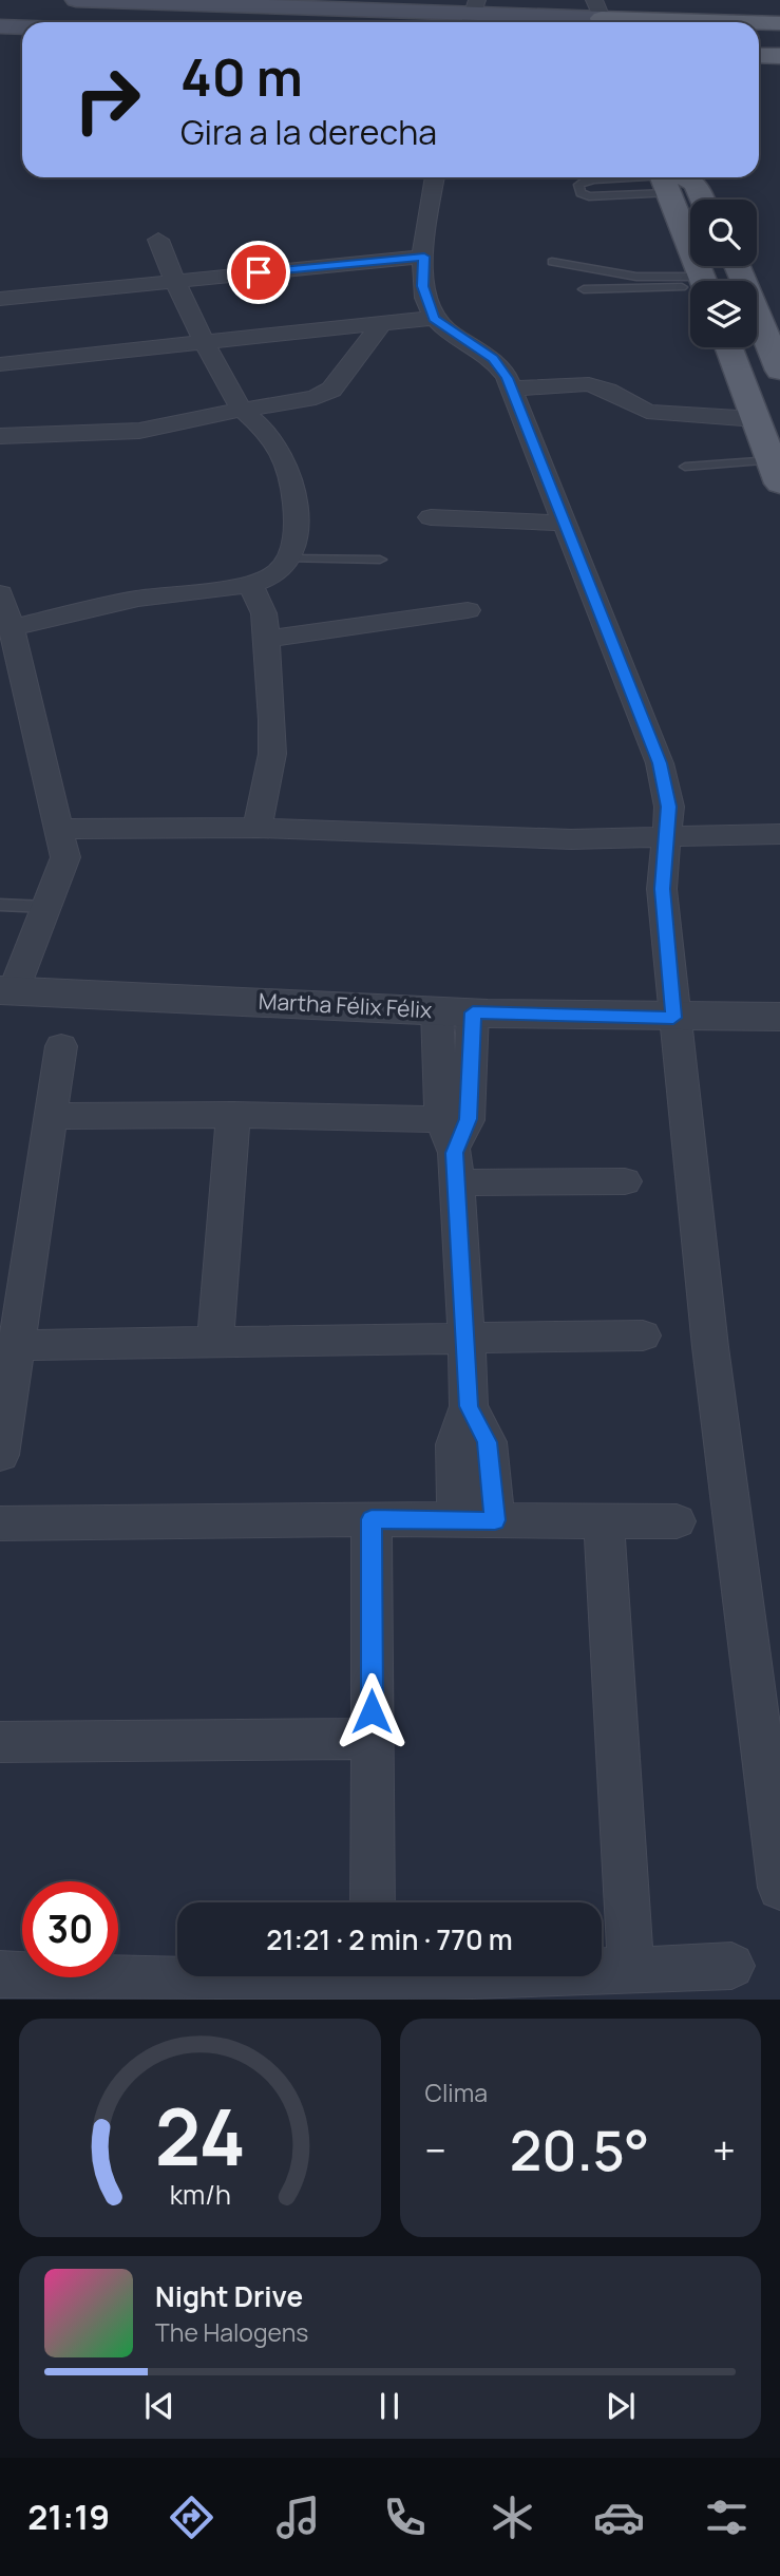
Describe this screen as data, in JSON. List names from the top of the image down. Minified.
{"streets":{"street":["Martha Félix Félix"]},"page":{"turn":["40 m","Gira a la derecha"],"limit":"30","trip":"21:21 · 2 min · 770 m","tile":"Clima","heat":["−","20.5°","+"],"song":["Night Drive","The Halogens"],"tabs":"21:19","gauge":["24","km/h"]}}
